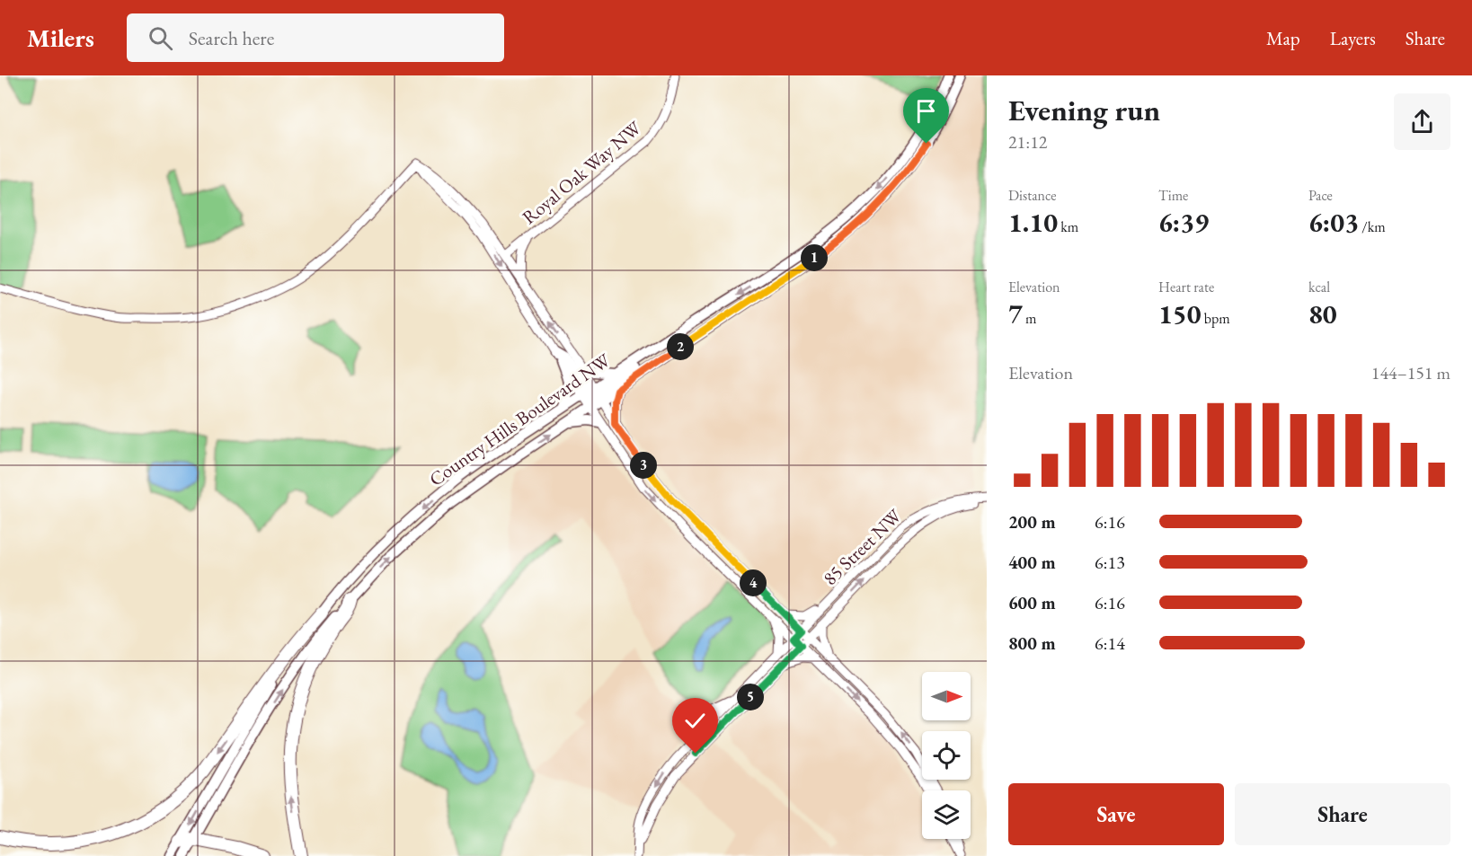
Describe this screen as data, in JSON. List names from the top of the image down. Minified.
{"streets":{"main road":["Country Hills Boulevard NW"],"street":["Royal Oak Way NW","85 Street NW"]},"north":"right","page":{"header":"Milers","search":"Search here","nav":["Map","Layers","Share"],"heading":["Evening run","21:12"],"stats":[["Distance","1.10 km"],["Time","6:39"],["Pace","6:03 /km"],["Elevation","7 m"],["Heart rate","150 bpm"],["kcal","80"]],"pins":["1","2","3","4","5"],"chart":["Elevation","144–151 m"],"list":[{"name":"200 m","note":"6:16"},{"name":"400 m","note":"6:13"},{"name":"600 m","note":"6:16"},{"name":"800 m","note":"6:14"}],"buttons":["Save","Share"]}}
